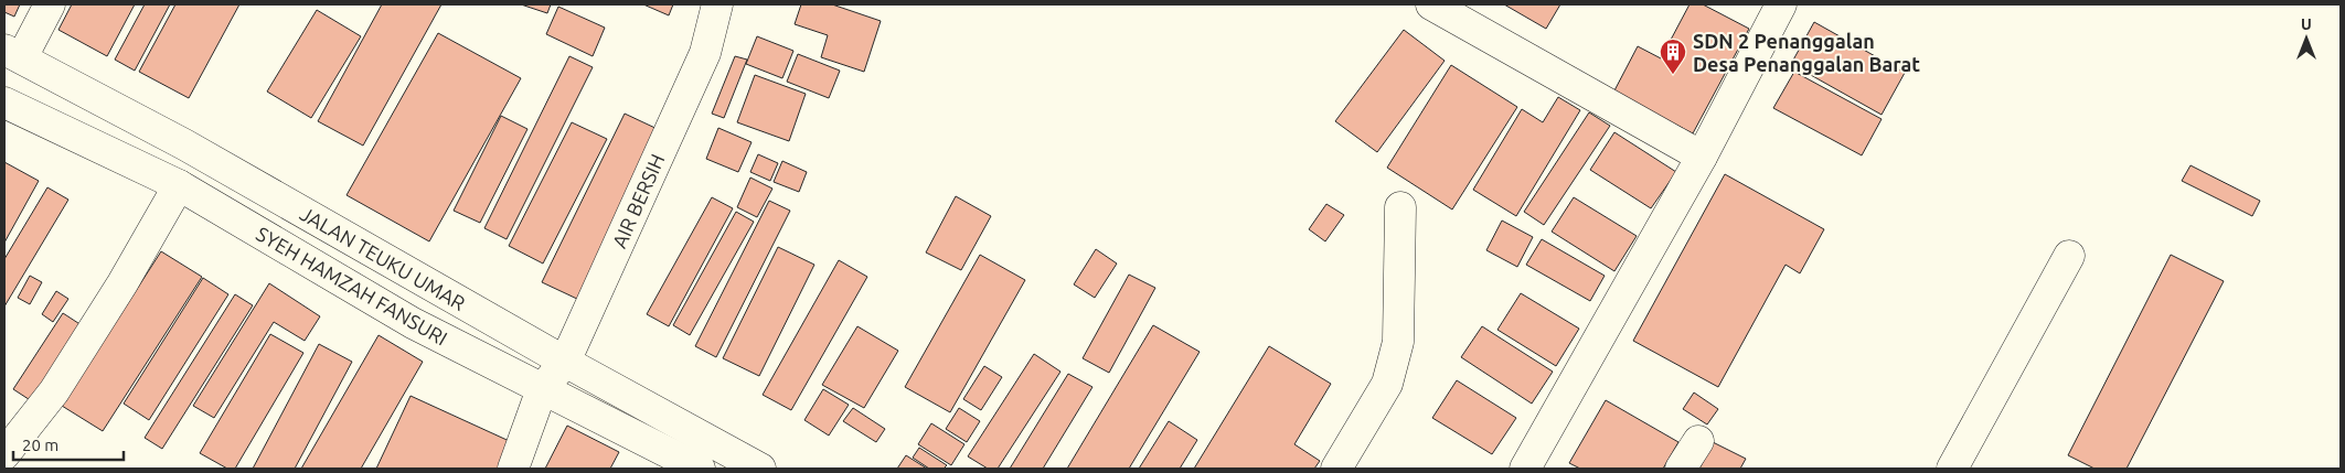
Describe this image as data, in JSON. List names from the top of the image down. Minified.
{"streets":{"main road":["AIR BERSIH","JALAN TEUKU UMAR","SYEH HAMZAH FANSURI"]},"crossings":[["AIR BERSIH","JALAN TEUKU UMAR"],["AIR BERSIH","SYEH HAMZAH FANSURI"]],"places":{"building":["SDN 2 Penanggalan Desa Penanggalan Barat"]},"scale_bar":"20 m","north":"top"}
